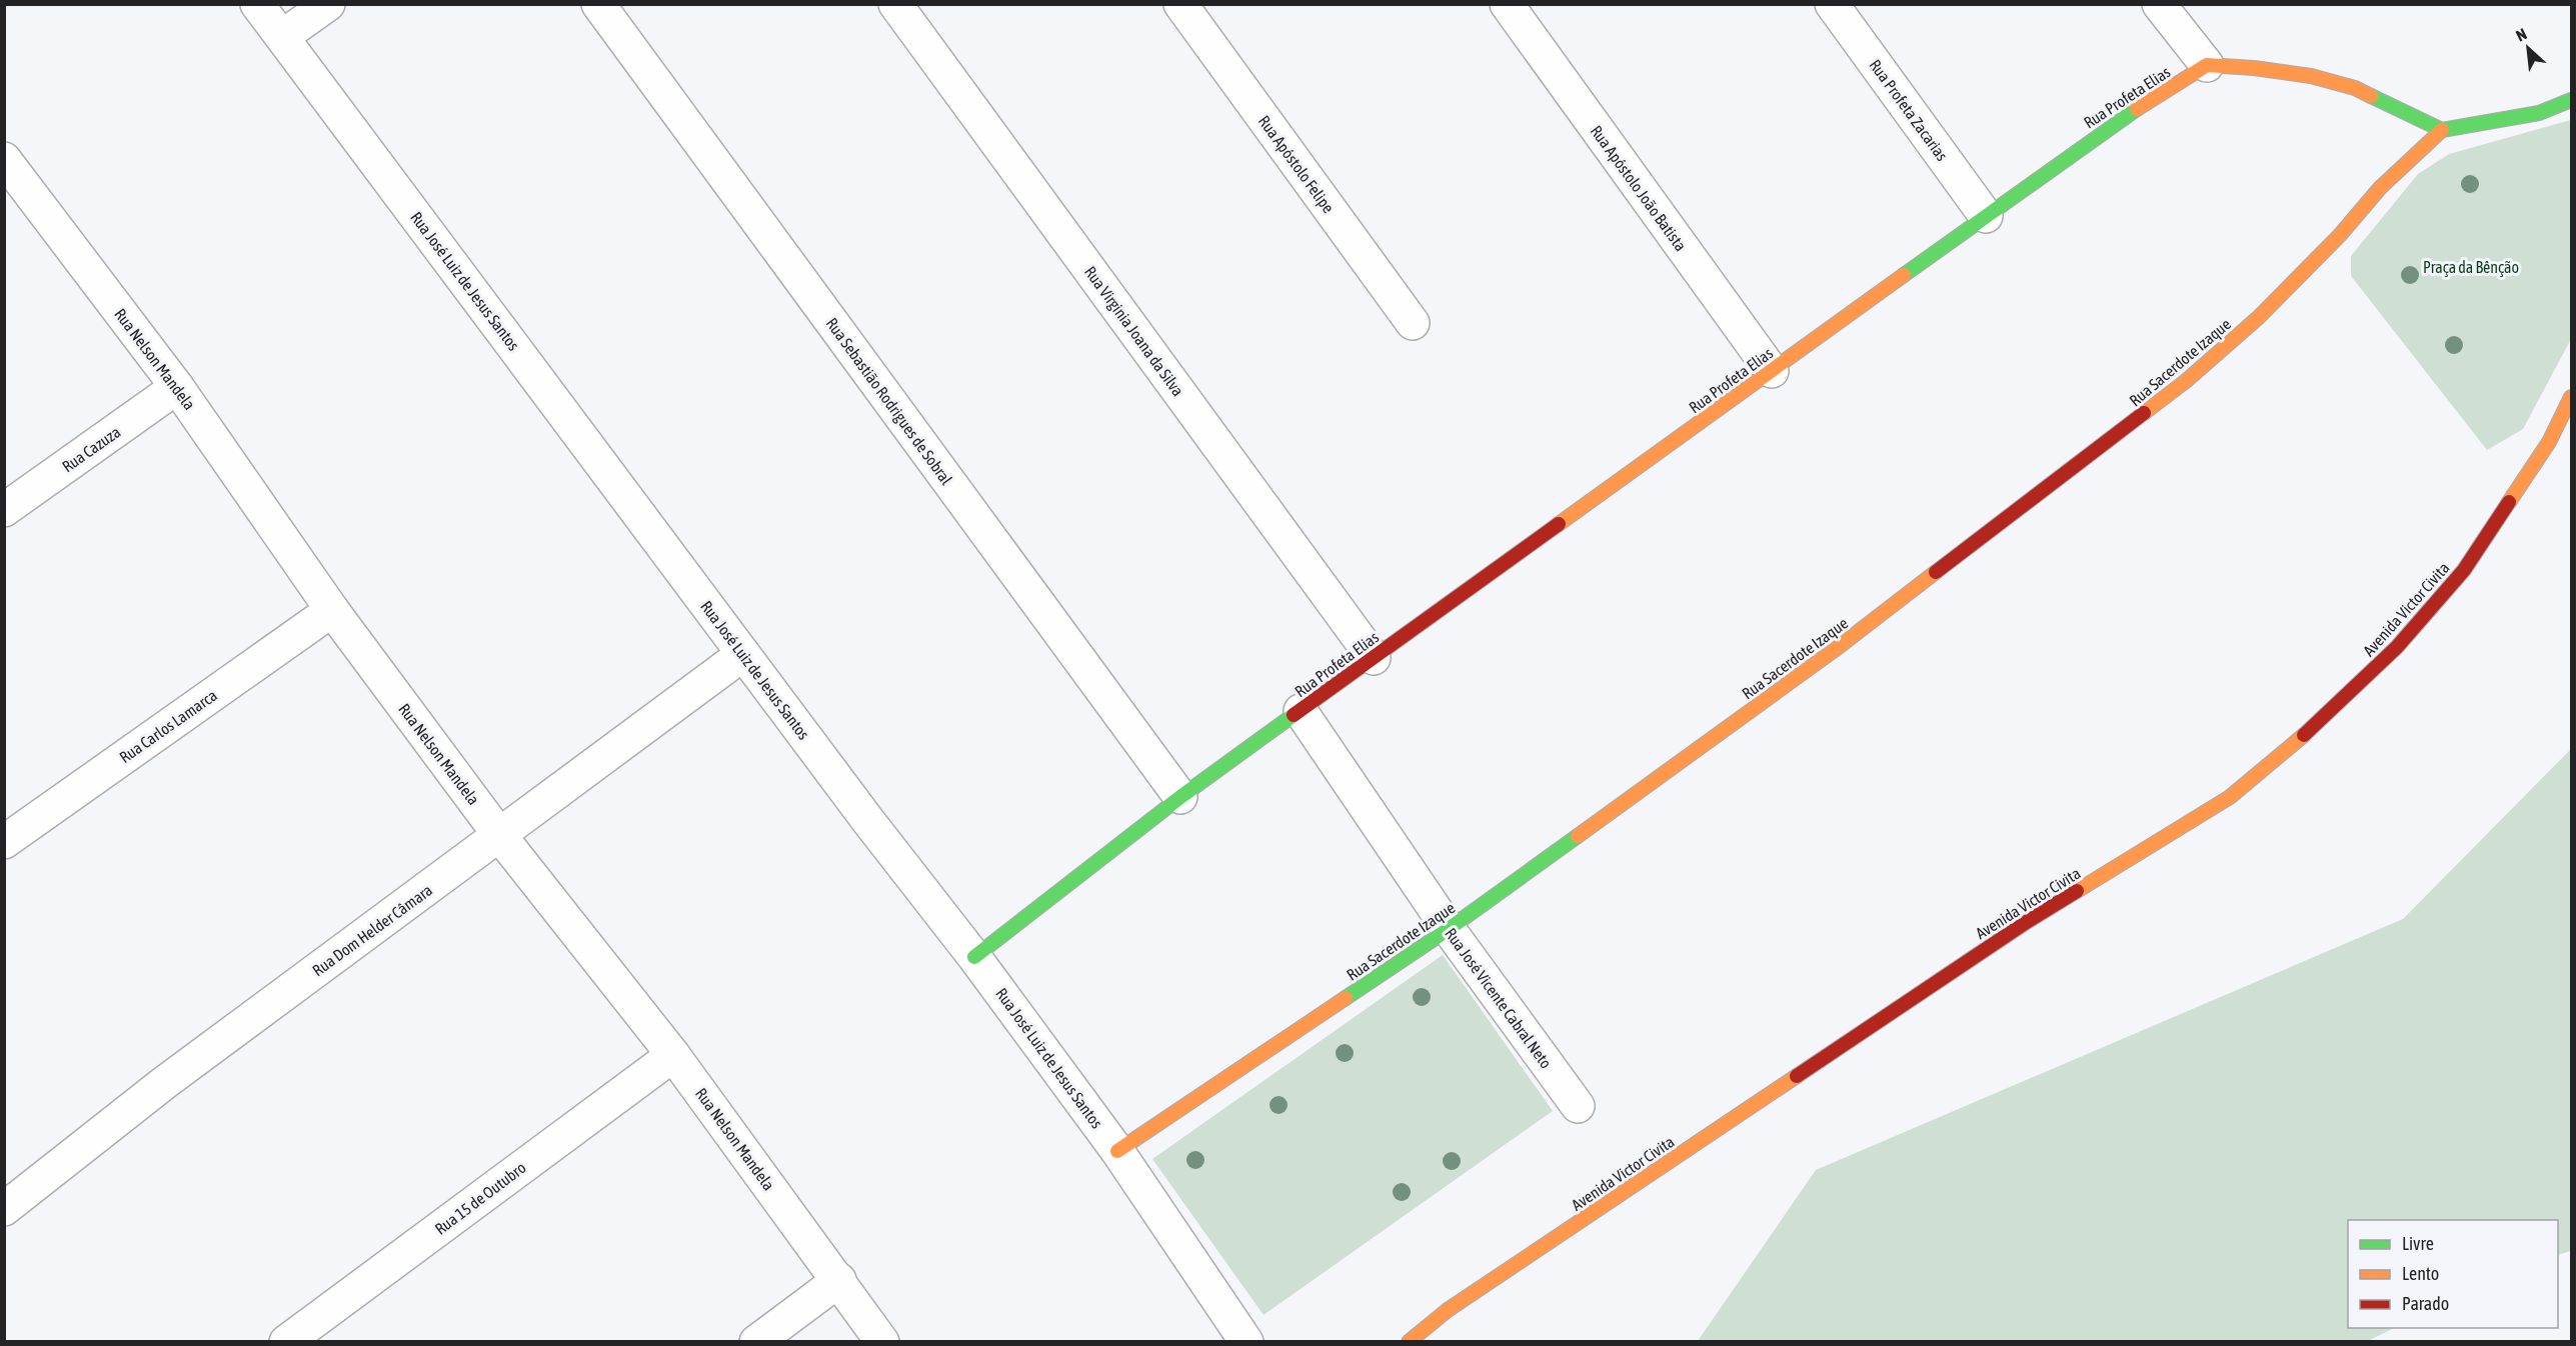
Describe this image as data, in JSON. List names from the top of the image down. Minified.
{"streets":{"street":["Rua Profeta Elias","Rua Profeta Zacarias","Rua Apóstolo Felipe","Rua Apóstolo João Batista","Rua José Luiz de Jesus Santos","Rua Virginia Joana da Silva","Rua Nelson Mandela","Rua Sacerdote Izaque","Rua Sebastião Rodrigues de Sobral","Rua Cazuza","Avenida Victor Civita","Rua Carlos Lamarca","Rua Dom Helder Câmara","Rua José Vicente Cabral Neto","Rua 15 de Outubro"]},"crossings":[["Rua Profeta Elias","Rua Profeta Zacarias"],["Rua Profeta Elias","Rua Apóstolo João Batista"],["Rua Profeta Elias","Rua José Luiz de Jesus Santos"],["Rua Profeta Elias","Rua Virginia Joana da Silva"],["Rua Profeta Elias","Rua Sebastião Rodrigues de Sobral"],["Rua Profeta Elias","Rua José Vicente Cabral Neto"],["Rua José Luiz de Jesus Santos","Rua Sacerdote Izaque"],["Rua José Luiz de Jesus Santos","Rua Dom Helder Câmara"],["Rua Nelson Mandela","Rua Cazuza"],["Rua Nelson Mandela","Rua Carlos Lamarca"],["Rua Nelson Mandela","Rua Dom Helder Câmara"],["Rua Nelson Mandela","Rua 15 de Outubro"],["Rua Sacerdote Izaque","Rua José Vicente Cabral Neto"]],"parks":["Praça da Bênção"],"legend":["Livre","Lento","Parado"],"north":"top left"}
